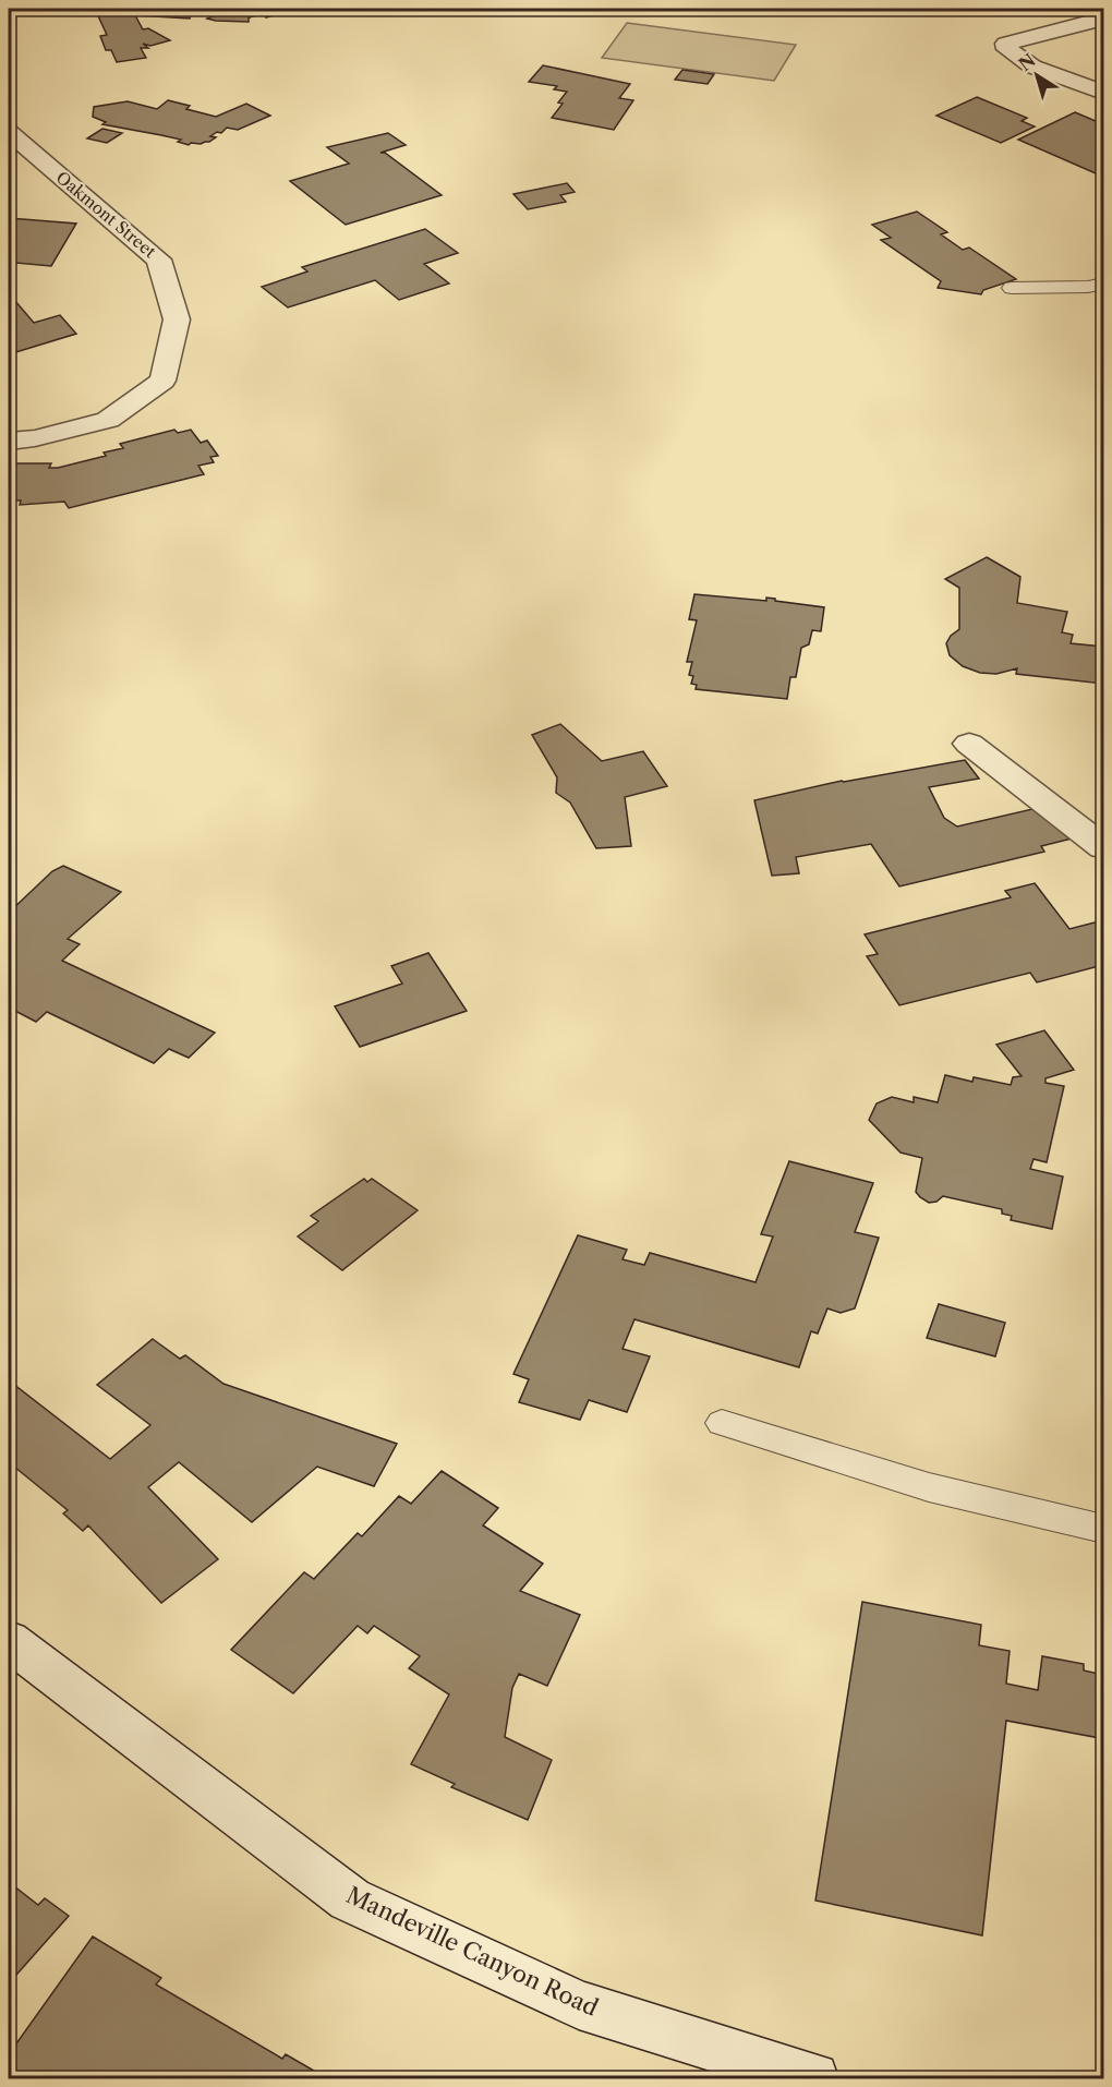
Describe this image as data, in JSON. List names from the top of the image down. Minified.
{"streets":{"street":["Oakmont Street","Mandeville Canyon Road"]},"north":"top left"}
